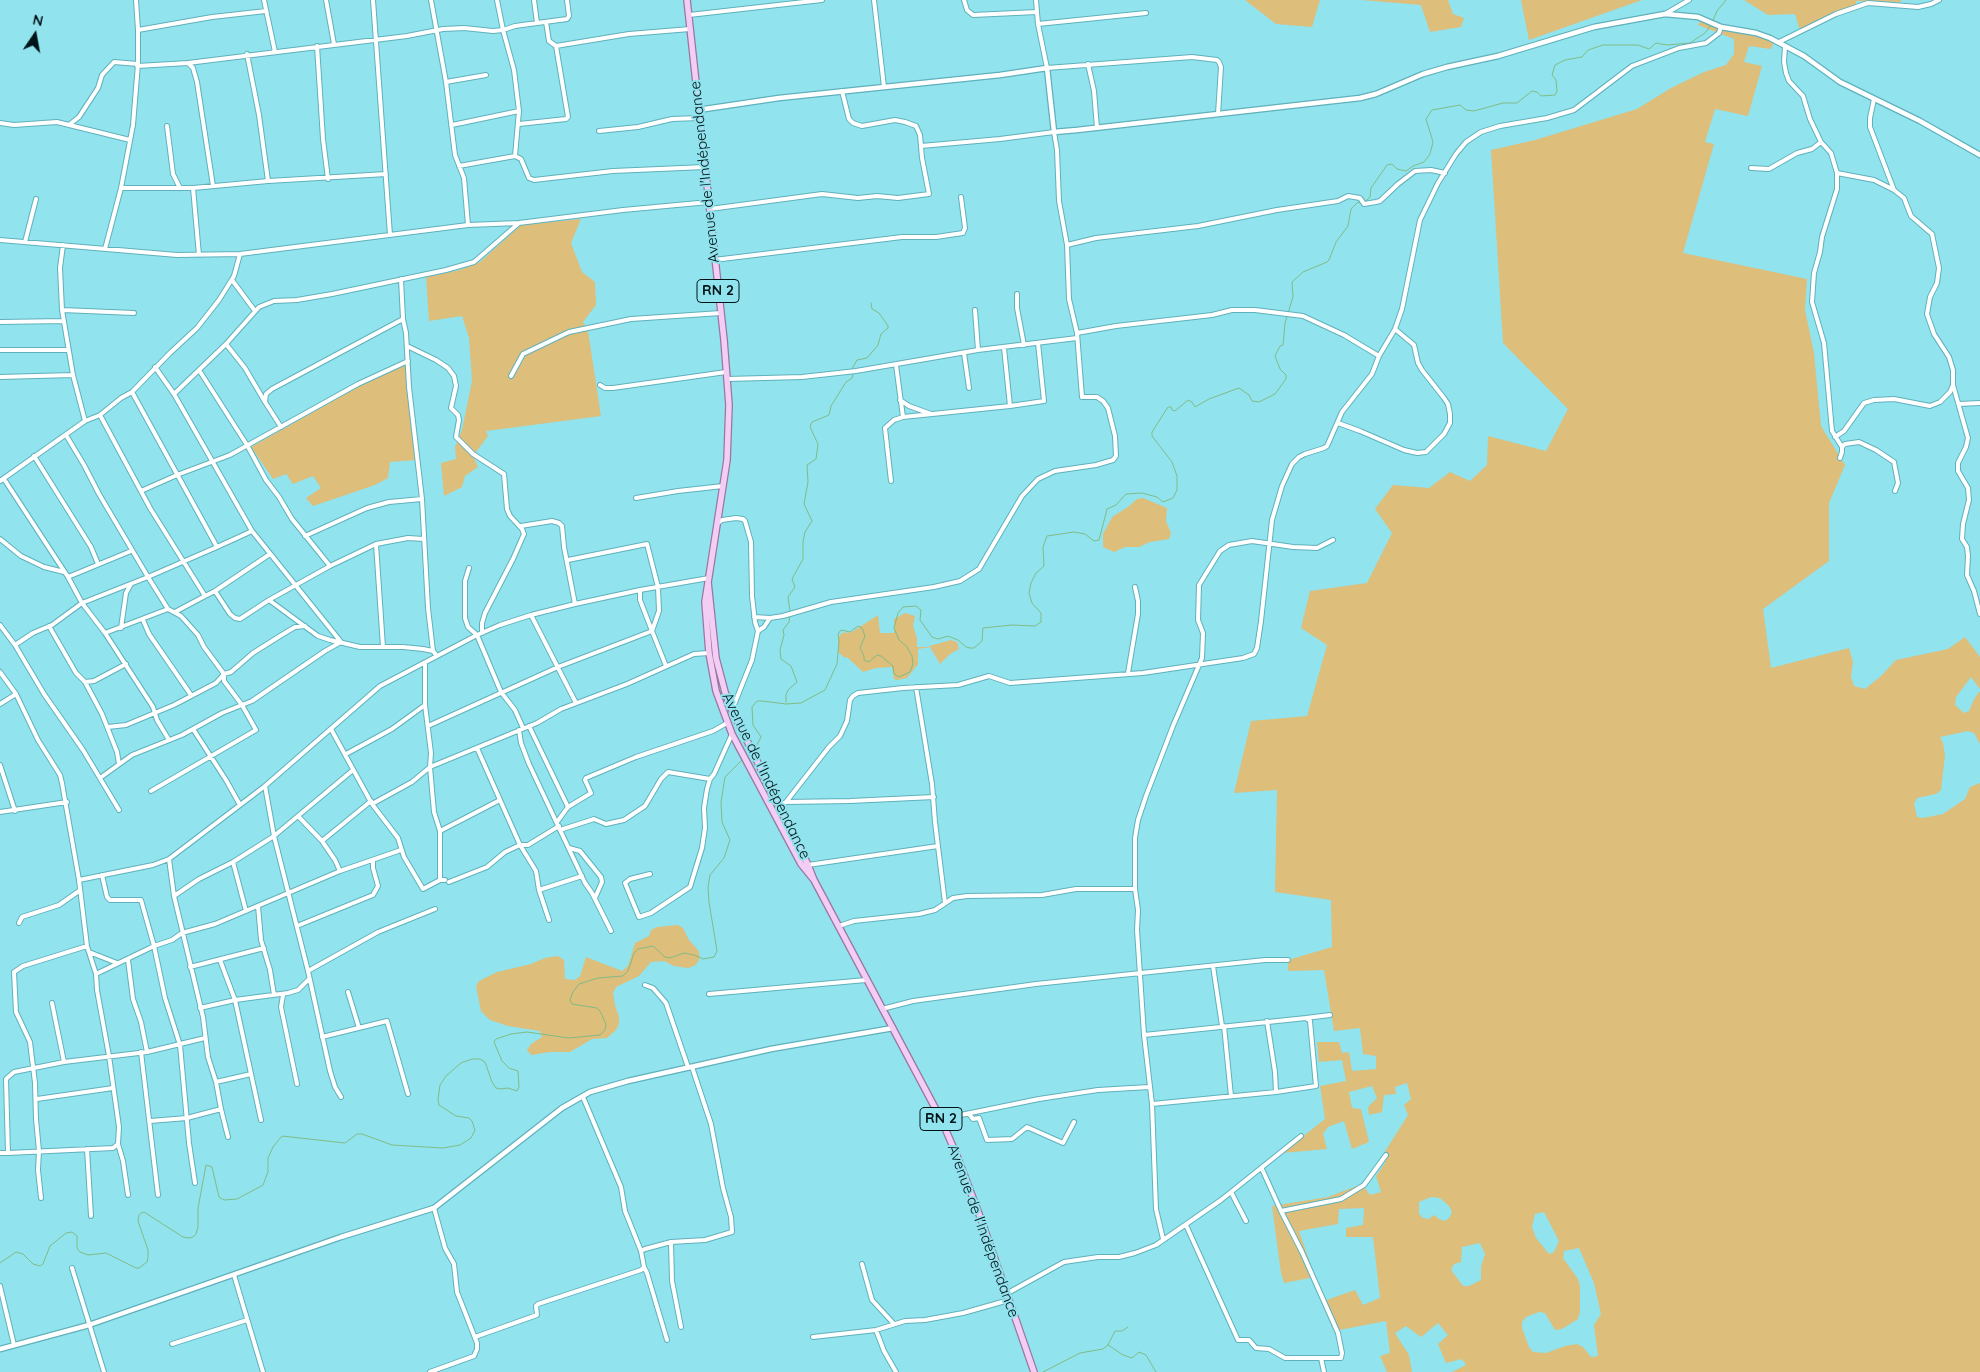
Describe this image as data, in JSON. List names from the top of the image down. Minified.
{"streets":{"main road":["Avenue de l'Indépendance","RN 2"]},"north":"top"}
